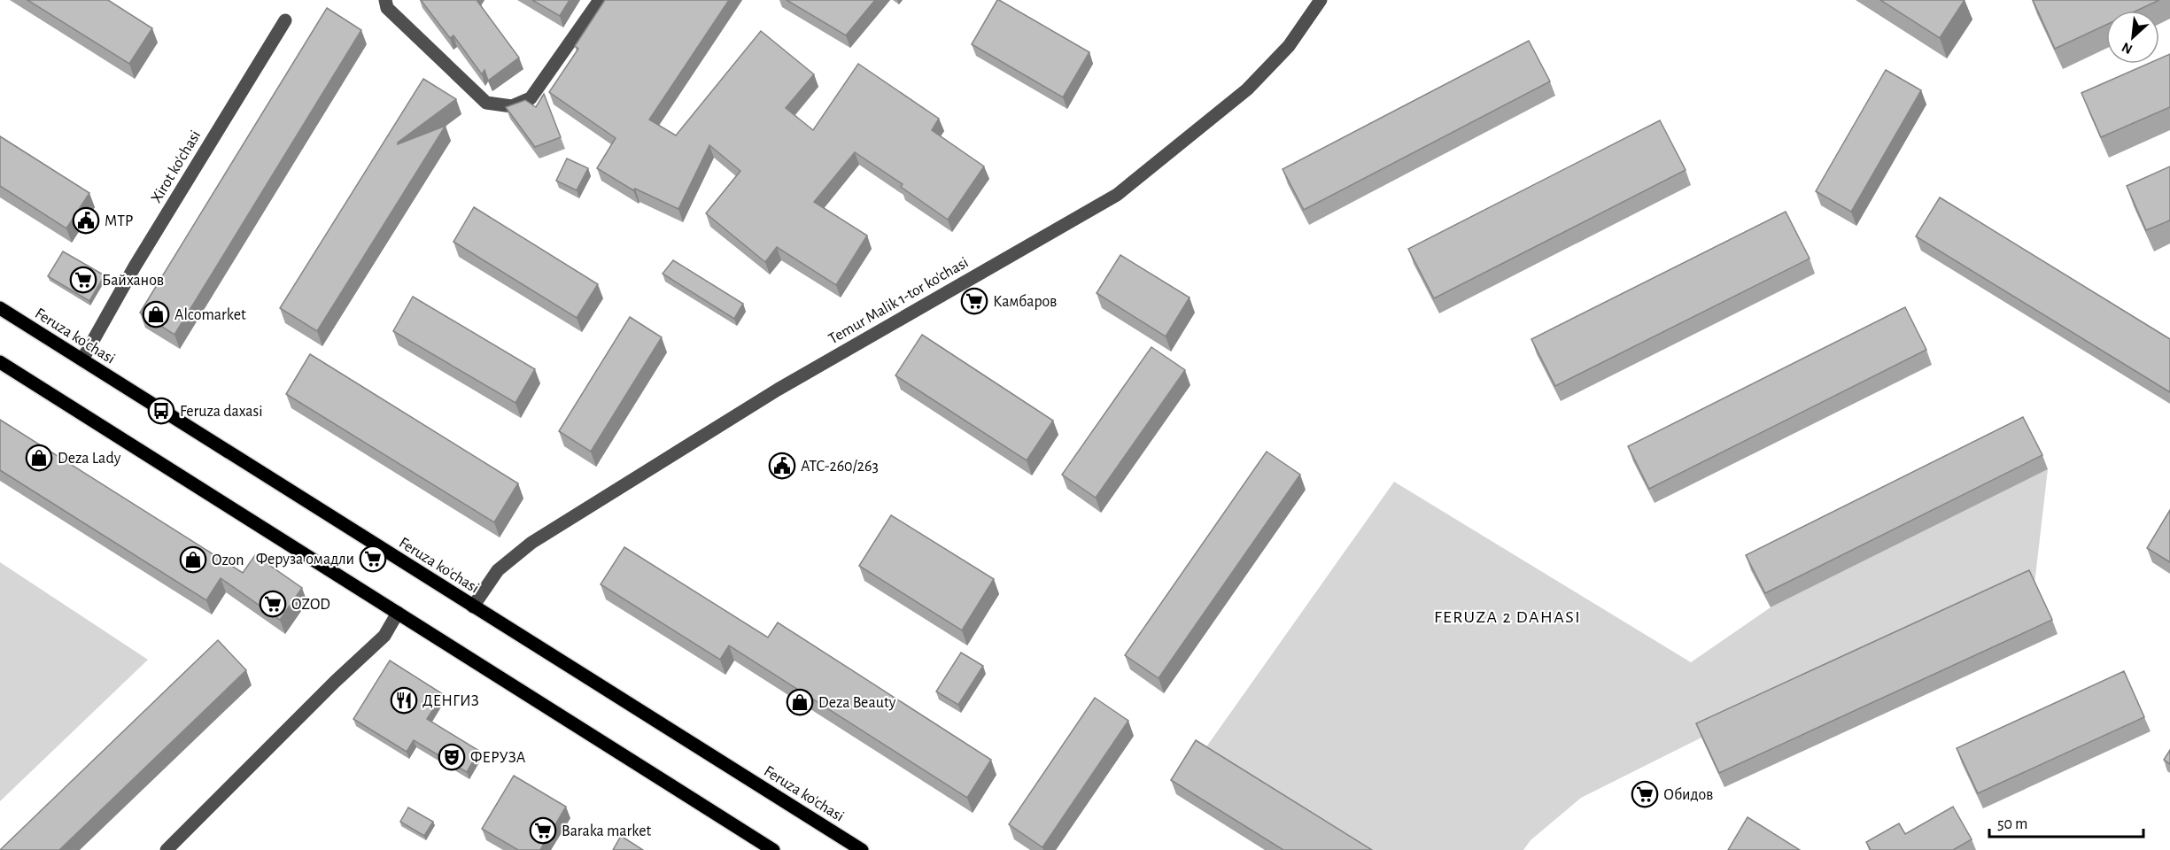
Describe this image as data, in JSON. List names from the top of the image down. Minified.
{"streets":{"main road":["Feruza ko'chasi"],"street":["Xirot ko'chasi","Temur Malik 1-tor ko'chasi"]},"crossings":[["Xirot ko'chasi","Feruza ko'chasi"],["Temur Malik 1-tor ko'chasi","Feruza ko'chasi"]],"districts":["FERUZA 2 DAHASI"],"places":{"public building":["MTP","АТС-260/263"],"supermarket":["Байханов","Камбаров","Феруза омадли","OZOD","Обидов","Baraka market"],"shop":["Alcomarket","Deza Lady","Ozon","Deza Beauty"],"bus stop":["Feruza daxasi"],"restaurant":["ДЕНГИЗ"],"theatre":["ФЕРУЗА"]},"scale_bar":"50 m","north":"bottom left"}
